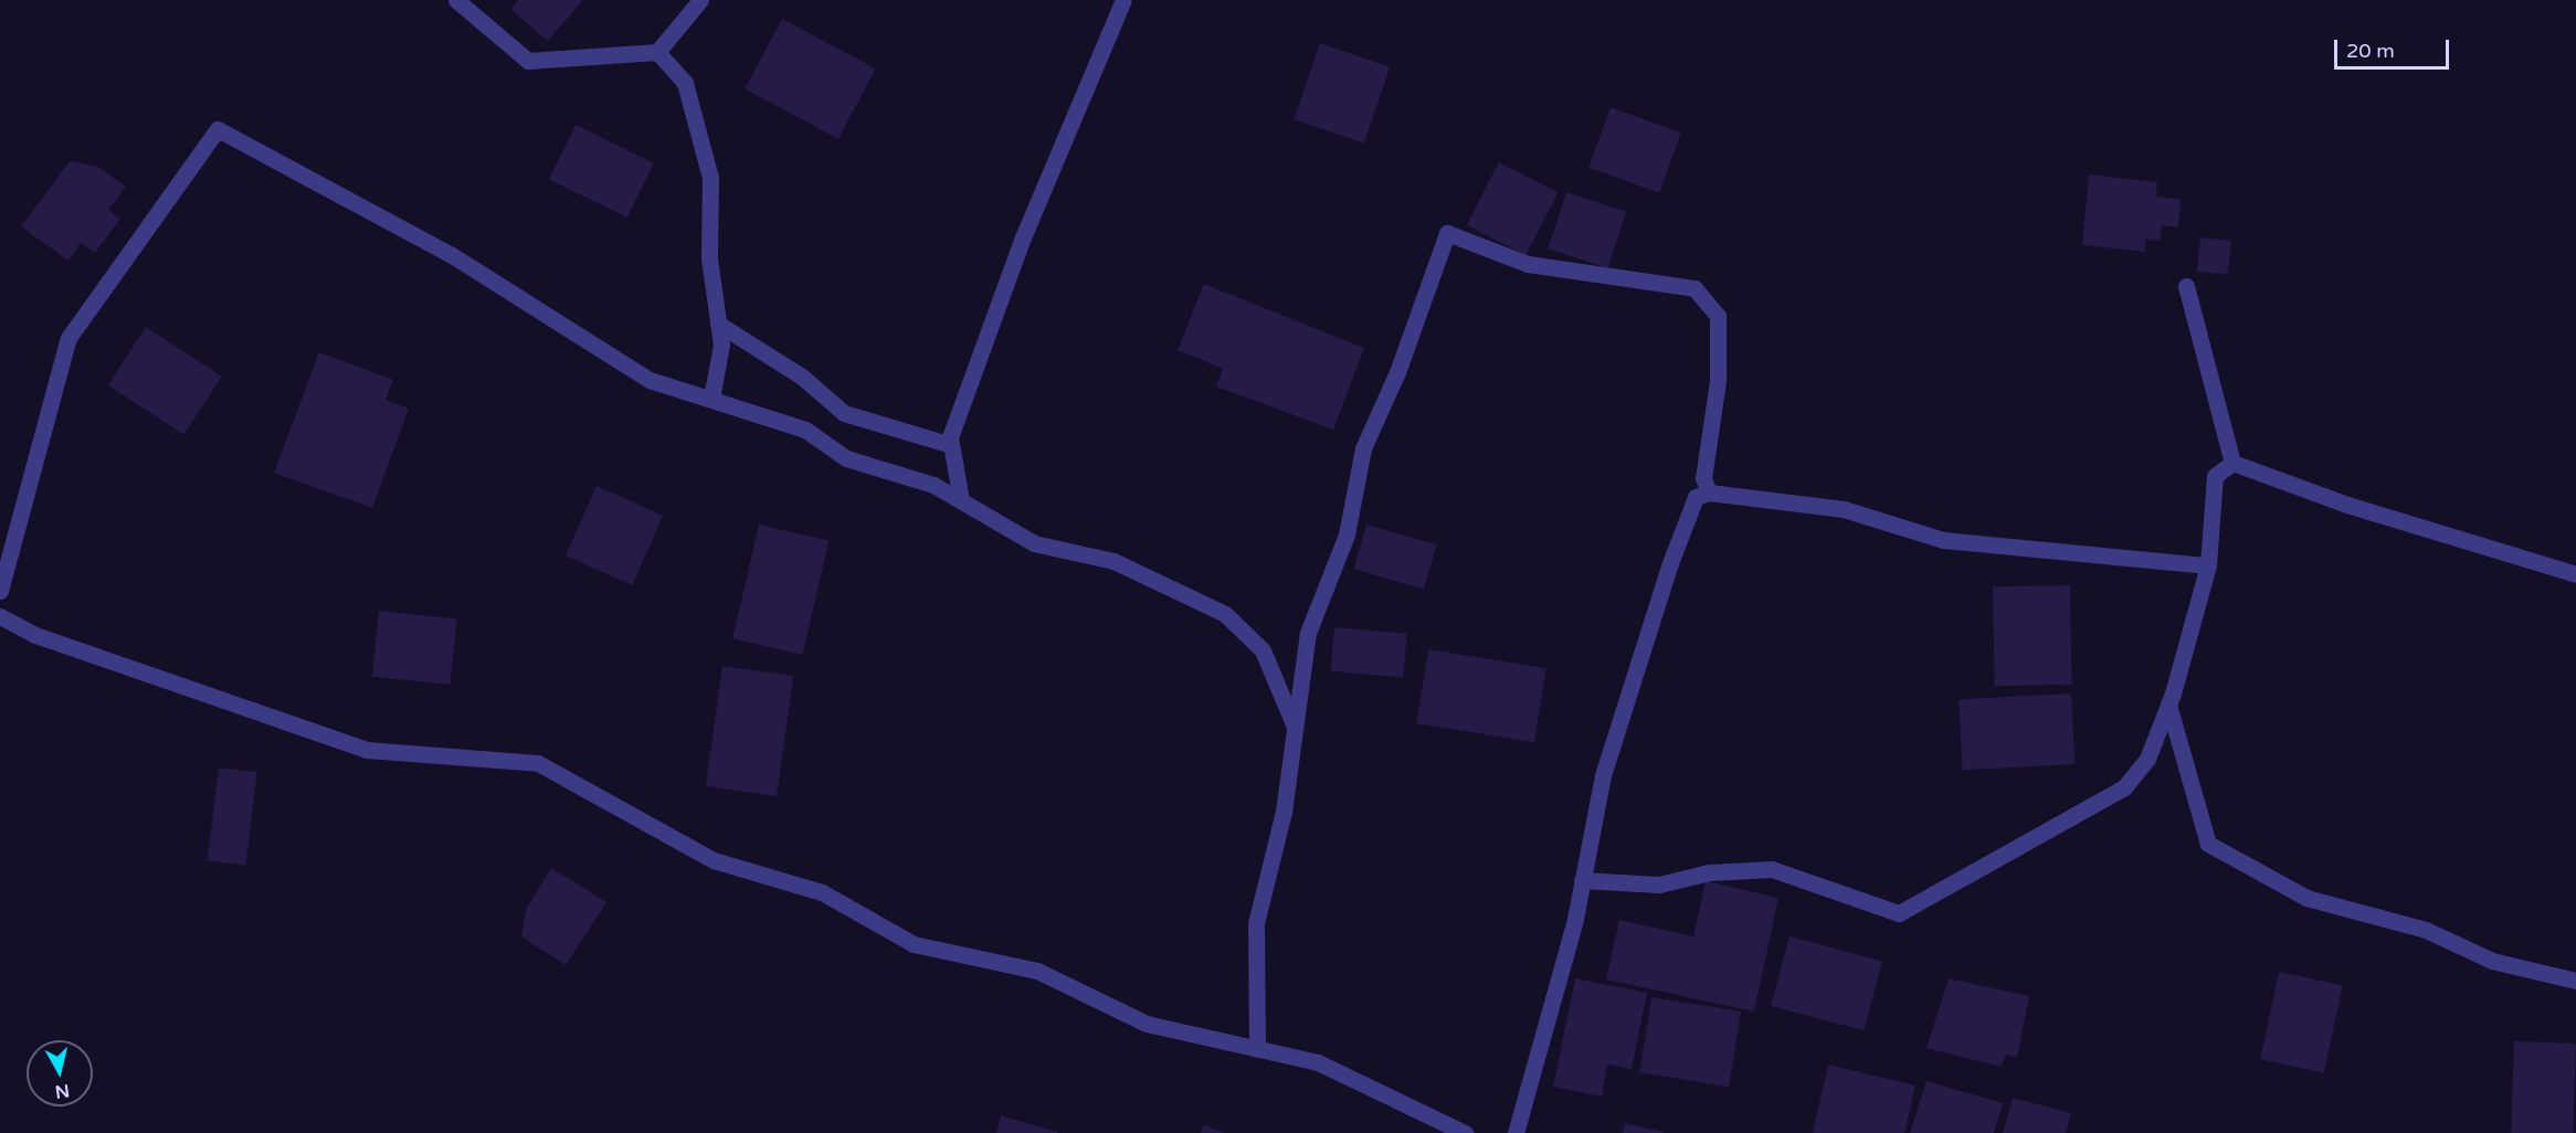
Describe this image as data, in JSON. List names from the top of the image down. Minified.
{"scale_bar":"20 m","north":"bottom"}
